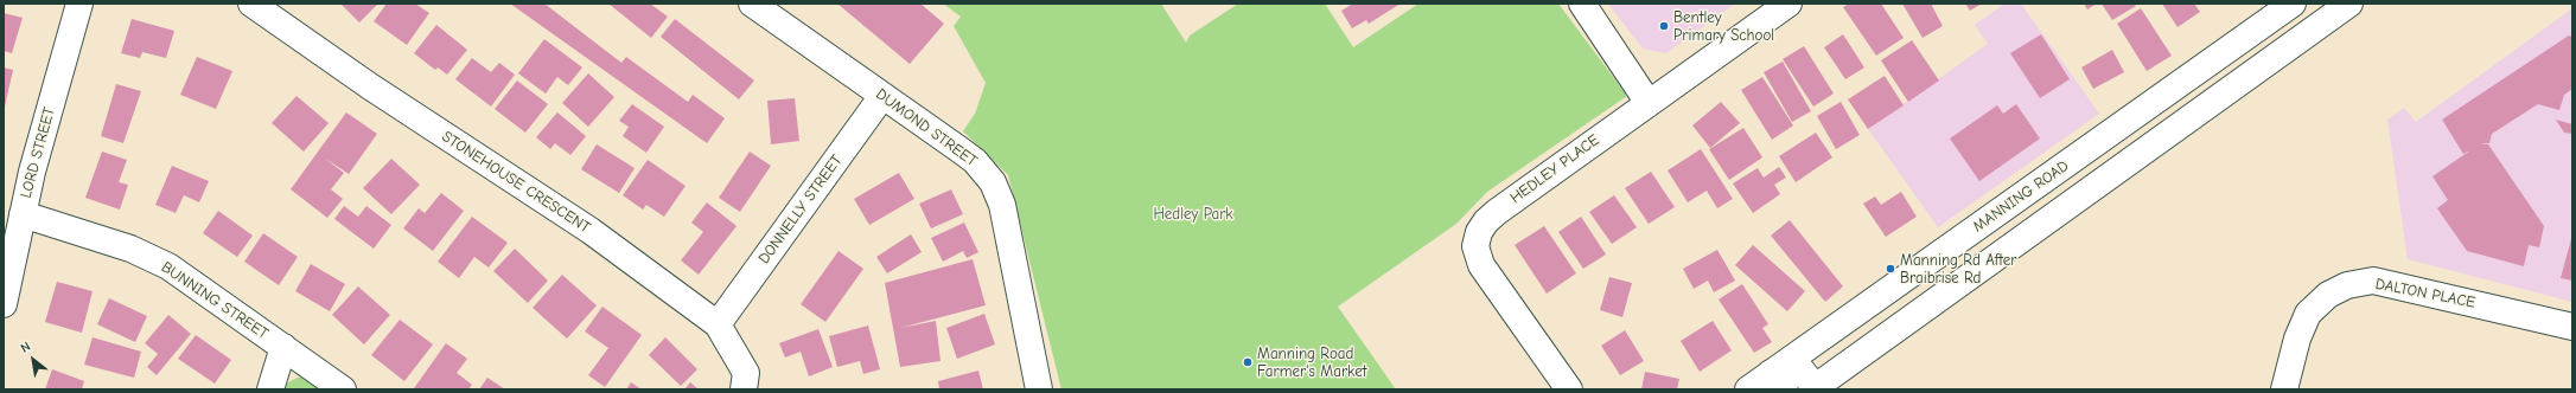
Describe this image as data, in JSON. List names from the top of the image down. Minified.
{"streets":{"street":["DUMOND STREET","LORD STREET","HEDLEY PLACE","STONEHOUSE CRESCENT","MANNING ROAD","DONNELLY STREET","DALTON PLACE","BUNNING STREET"]},"crossings":[["DUMOND STREET","DONNELLY STREET"],["LORD STREET","BUNNING STREET"],["STONEHOUSE CRESCENT","DONNELLY STREET"]],"parks":["Hedley Park"],"places":["Bentley Primary School","Manning Rd After Braibrise Rd","Manning Road Farmer's Market"],"north":"top left"}
